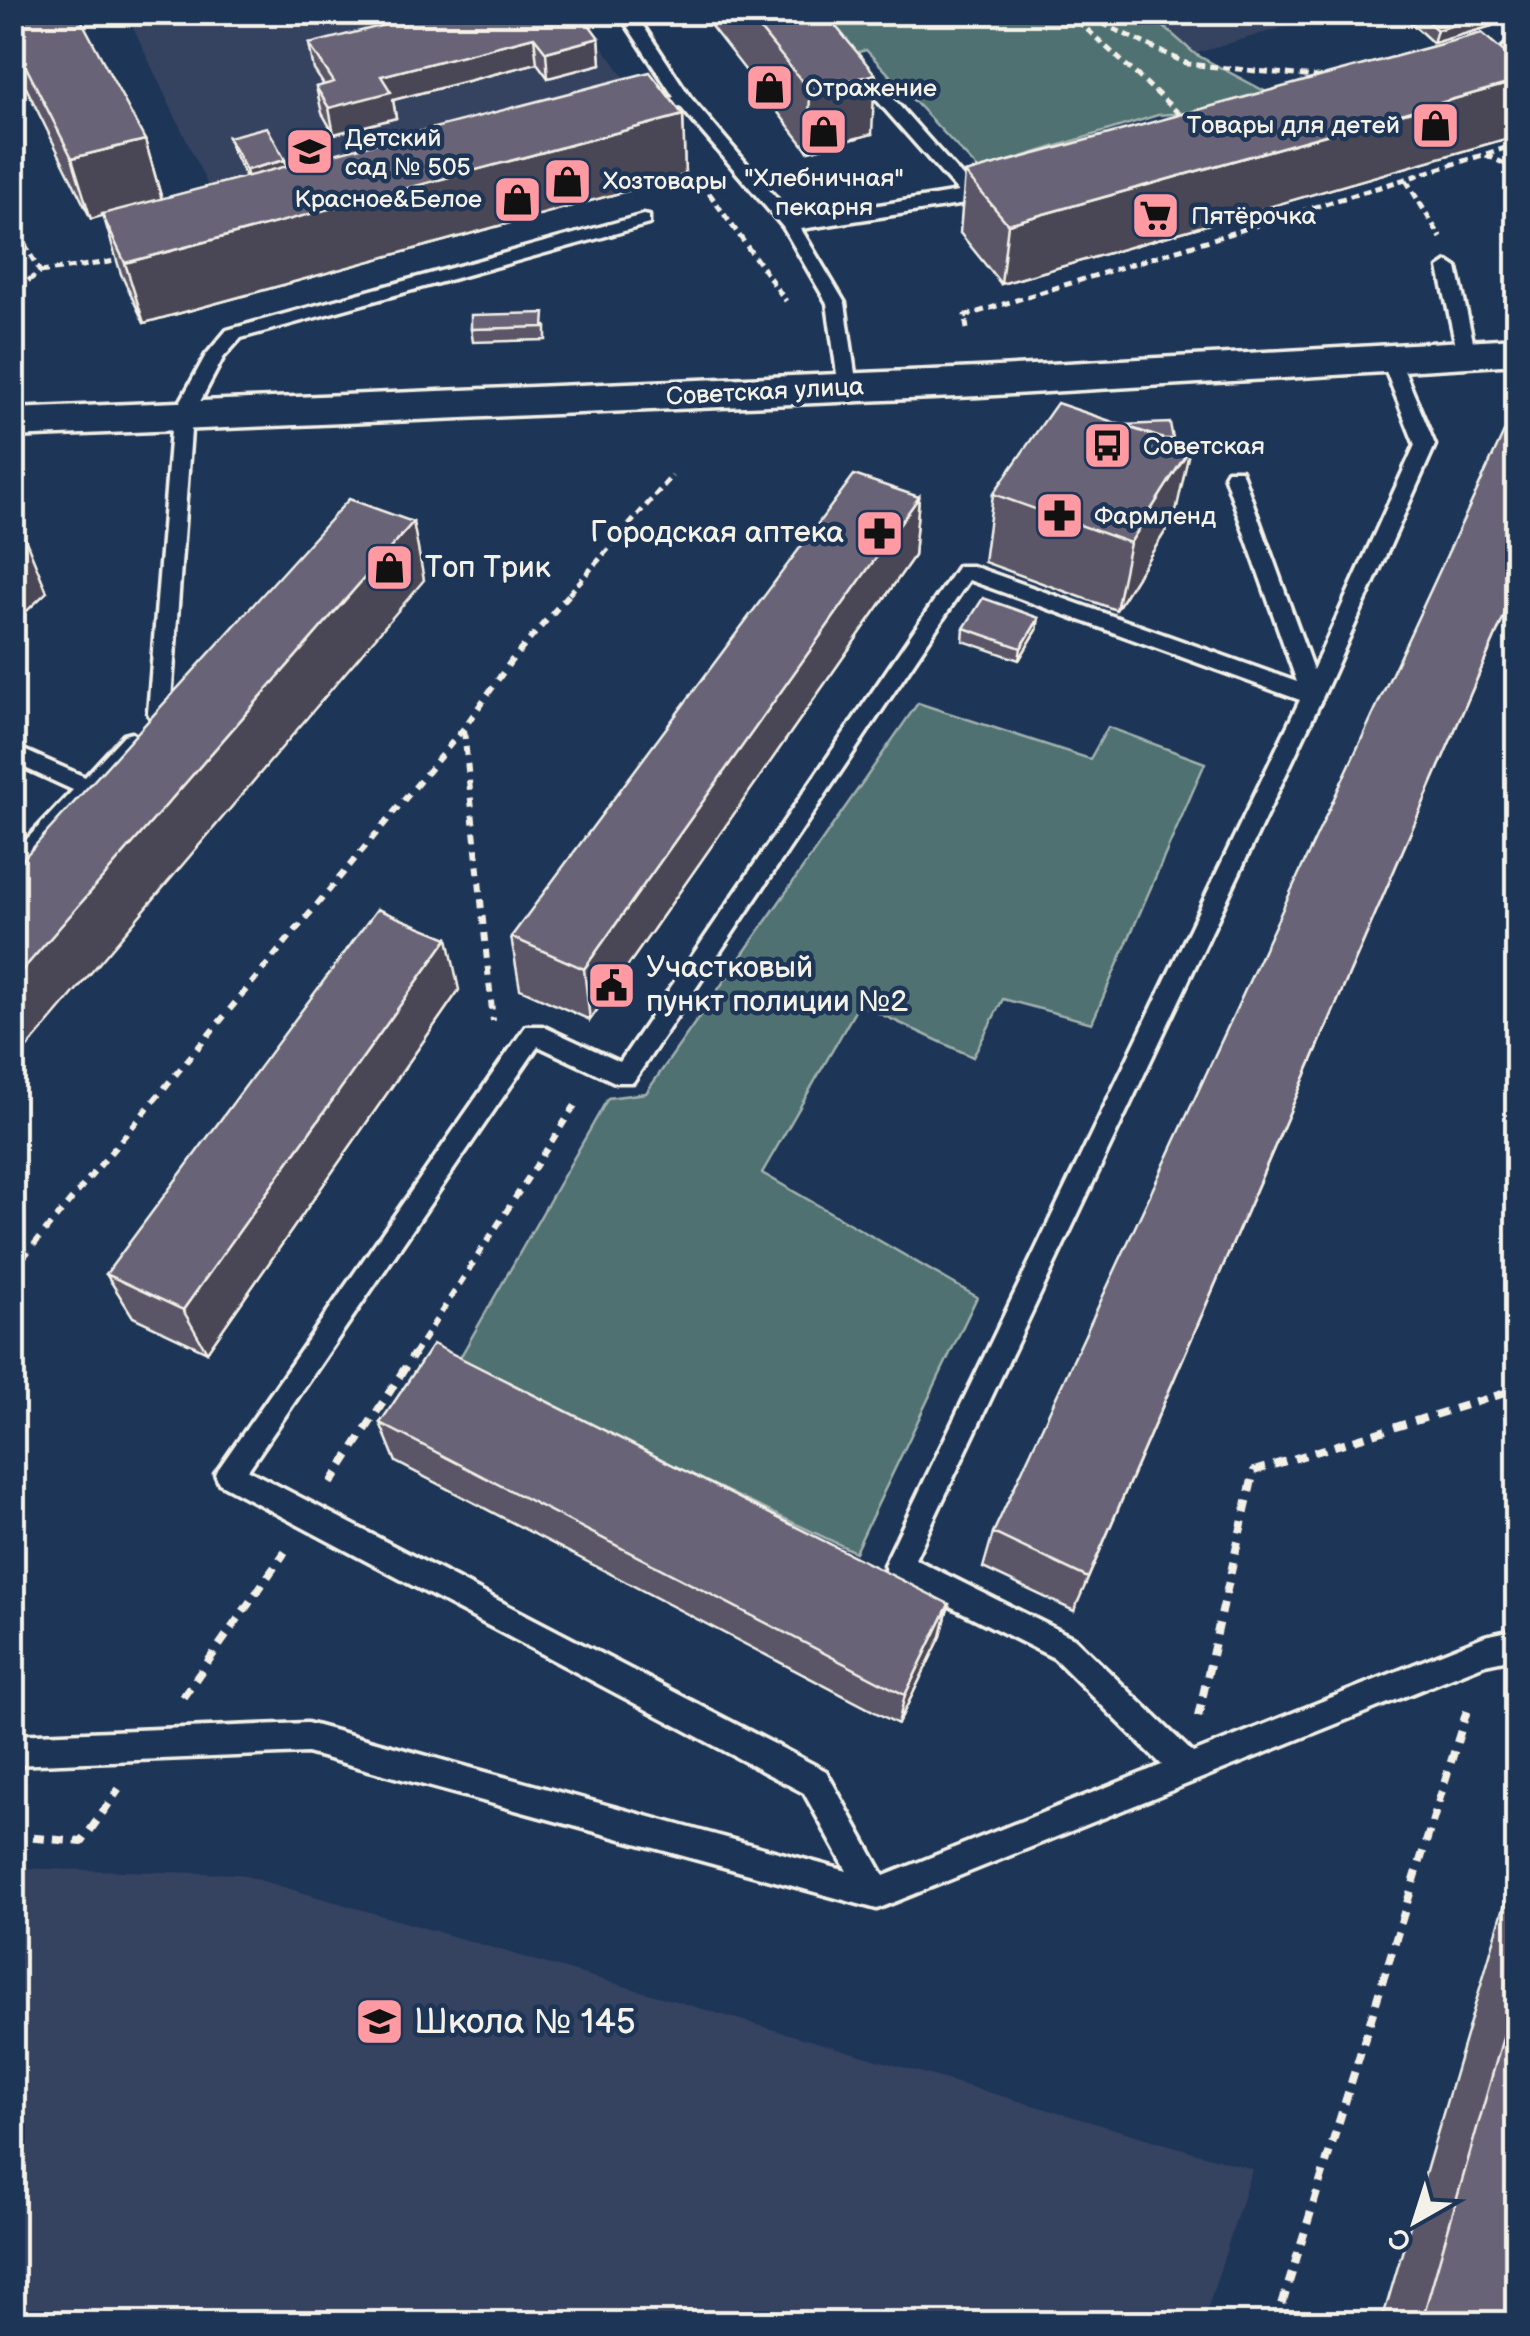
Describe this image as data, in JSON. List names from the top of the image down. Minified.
{"streets":{"main road":["Советская улица"]},"places":{"shop":["Отражение","Товары для детей","\"Хлебничная\" пекарня","Хозтовары","Красное&Белое","Топ Трик"],"school or university":["Детский сад № 505","Школа № 145"],"supermarket":["Пятёрочка"],"bus stop":["Советская"],"pharmacy":["Фармленд","Городская аптека"],"public building":["Участковый пункт полиции №2"]},"north":"bottom left"}
